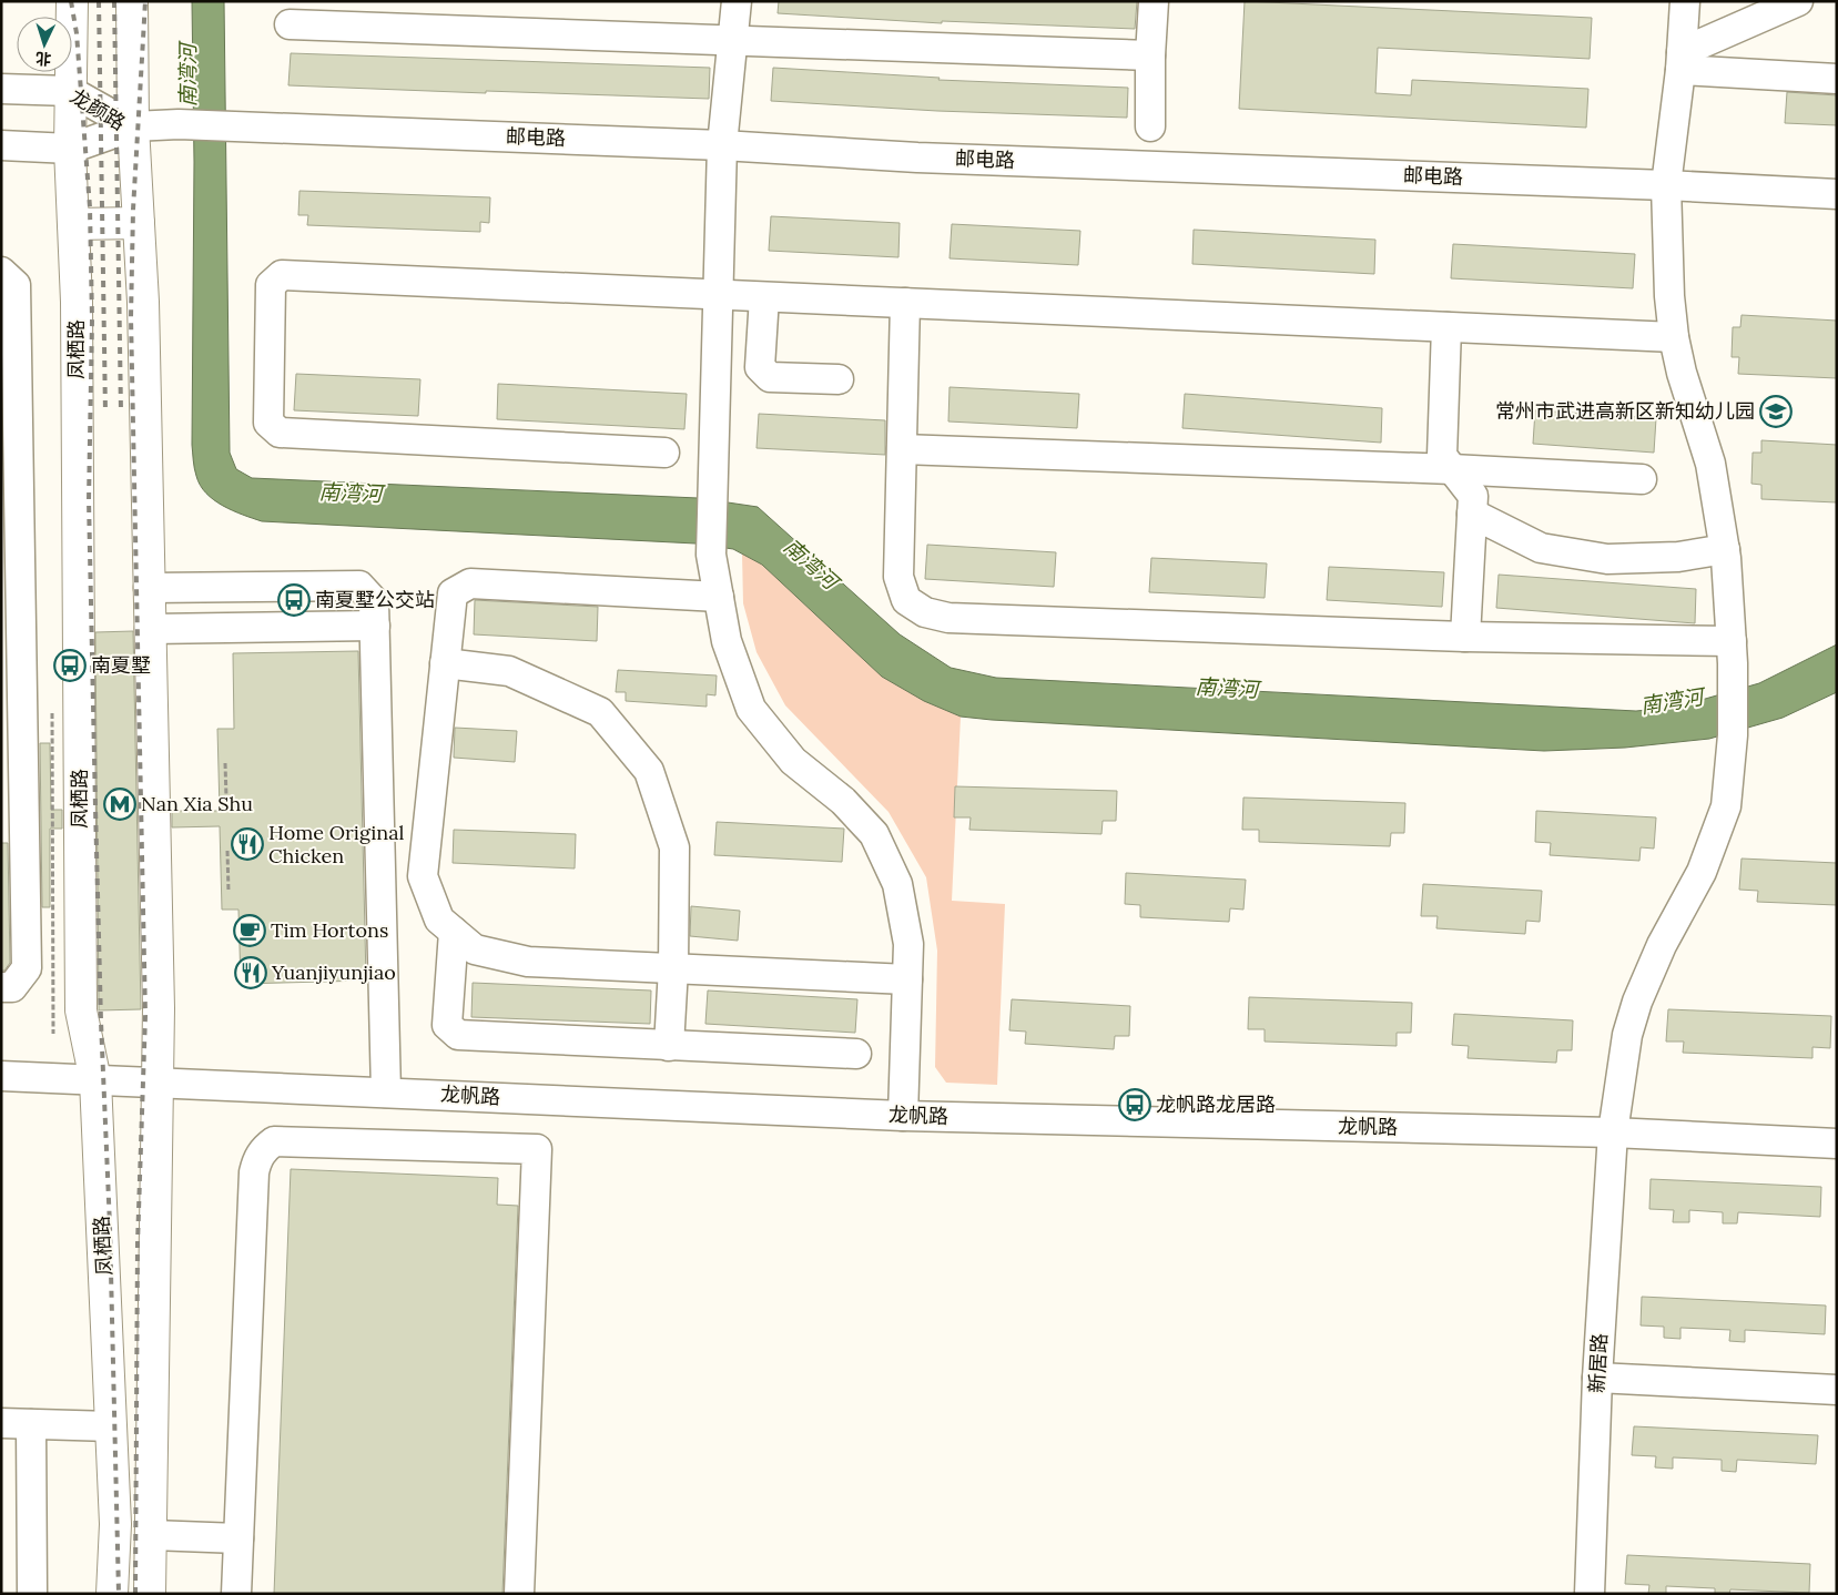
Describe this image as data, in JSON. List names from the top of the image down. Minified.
{"streets":{"main road":["凤栖路"],"street":["龙颜路","邮电路","龙帆路","新居路"]},"crossings":[["龙颜路","邮电路"],["龙颜路","凤栖路"],["邮电路","新居路"],["凤栖路","龙帆路"],["龙帆路","新居路"]],"water":["南湾河"],"places":{"school or university":["常州市武进高新区新知幼儿园"],"bus stop":["南夏墅公交站","南夏墅","龙帆路龙居路"],"metro station":["Nan Xia Shu"],"restaurant":["Home Original Chicken","Yuanjiyunjiao"],"cafe":["Tim Hortons"]},"north":"bottom"}
